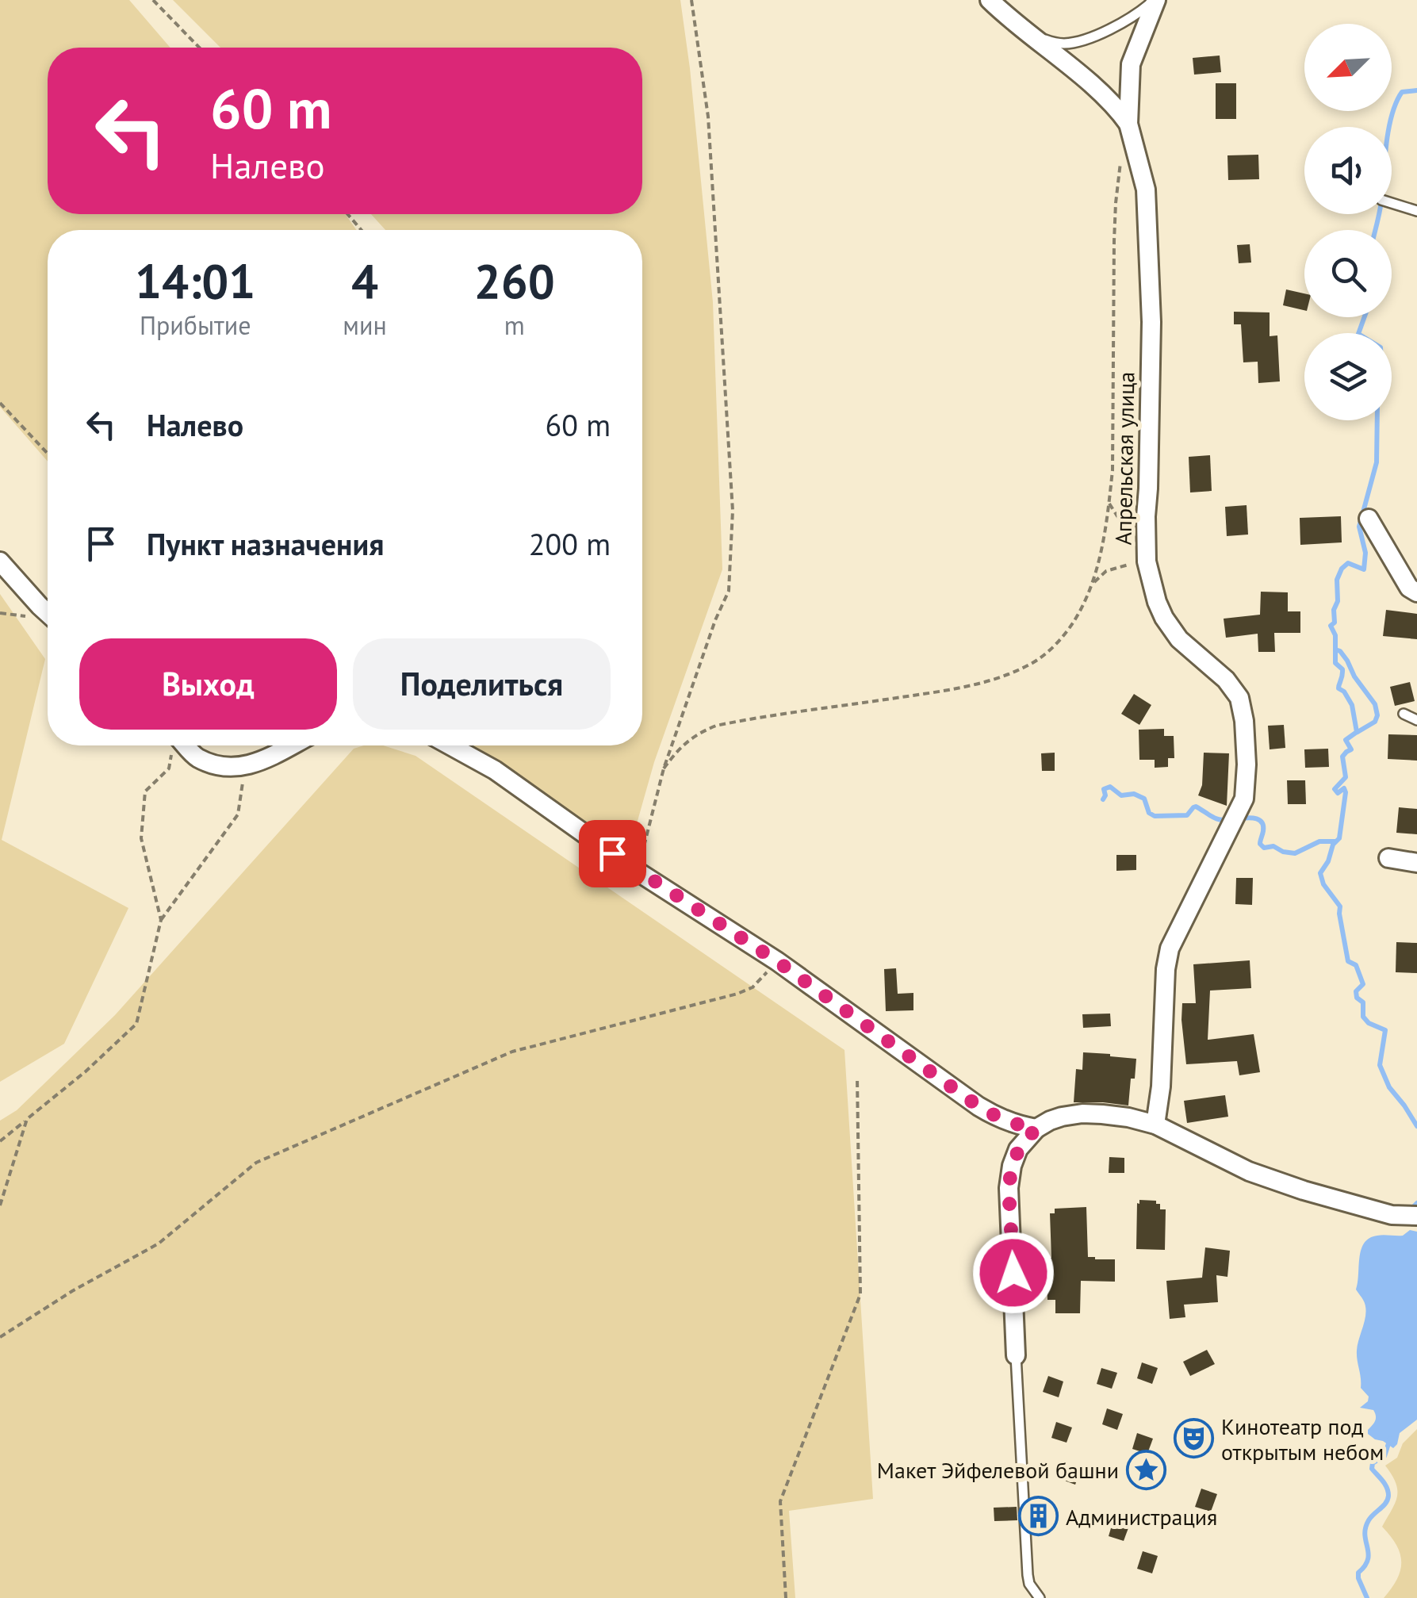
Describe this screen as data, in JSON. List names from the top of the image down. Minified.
{"streets":{"street":["Апрельская улица"]},"places":{"theatre":["Кинотеатр под открытым небом"],"place":["Макет Эйфелевой башни"],"building":["Администрация"]},"north":"bottom left","page":{"turn":["60 m","Налево"],"eta":["14:01","Прибытие","4","мин","260","m"],"list":[{"name":"Налево","value":"60 m"},{"name":"Пункт назначения","value":"200 m"}],"buttons":["Выход","Поделиться"]}}
